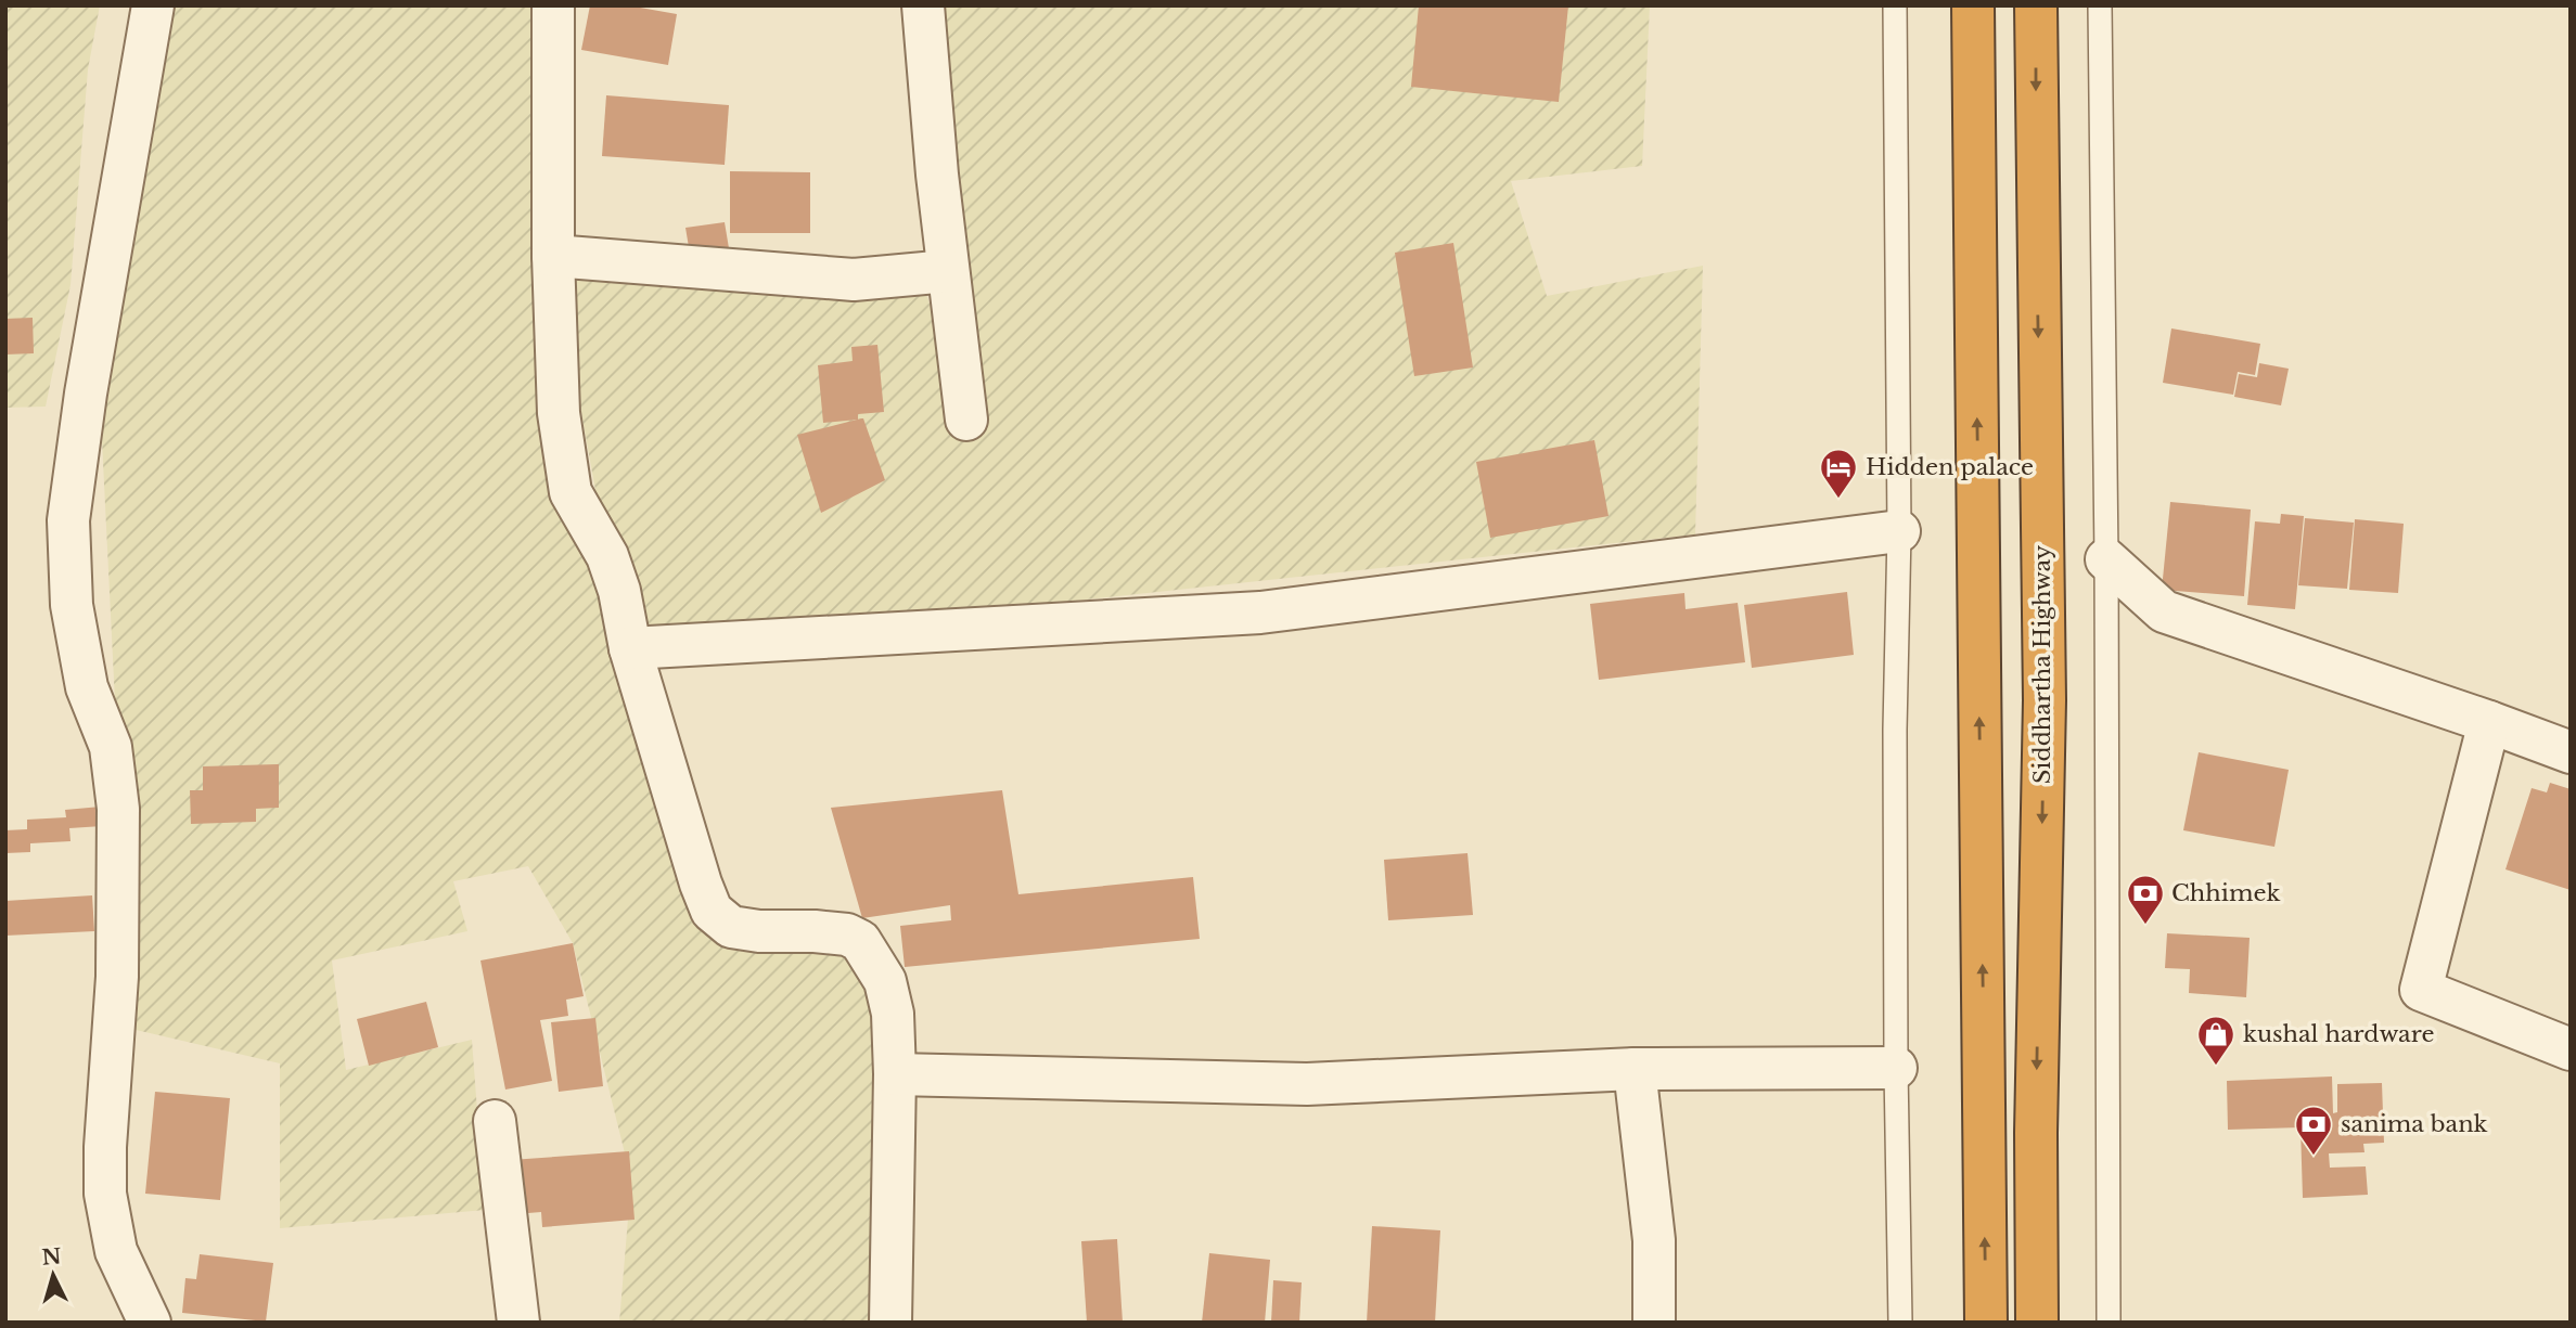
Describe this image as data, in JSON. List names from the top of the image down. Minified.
{"streets":{"highway":["Siddhartha Highway"]},"places":{"hotel":["Hidden palace"],"bank":["Chhimek","sanima bank"],"shop":["kushal hardware"]},"north":"top"}
